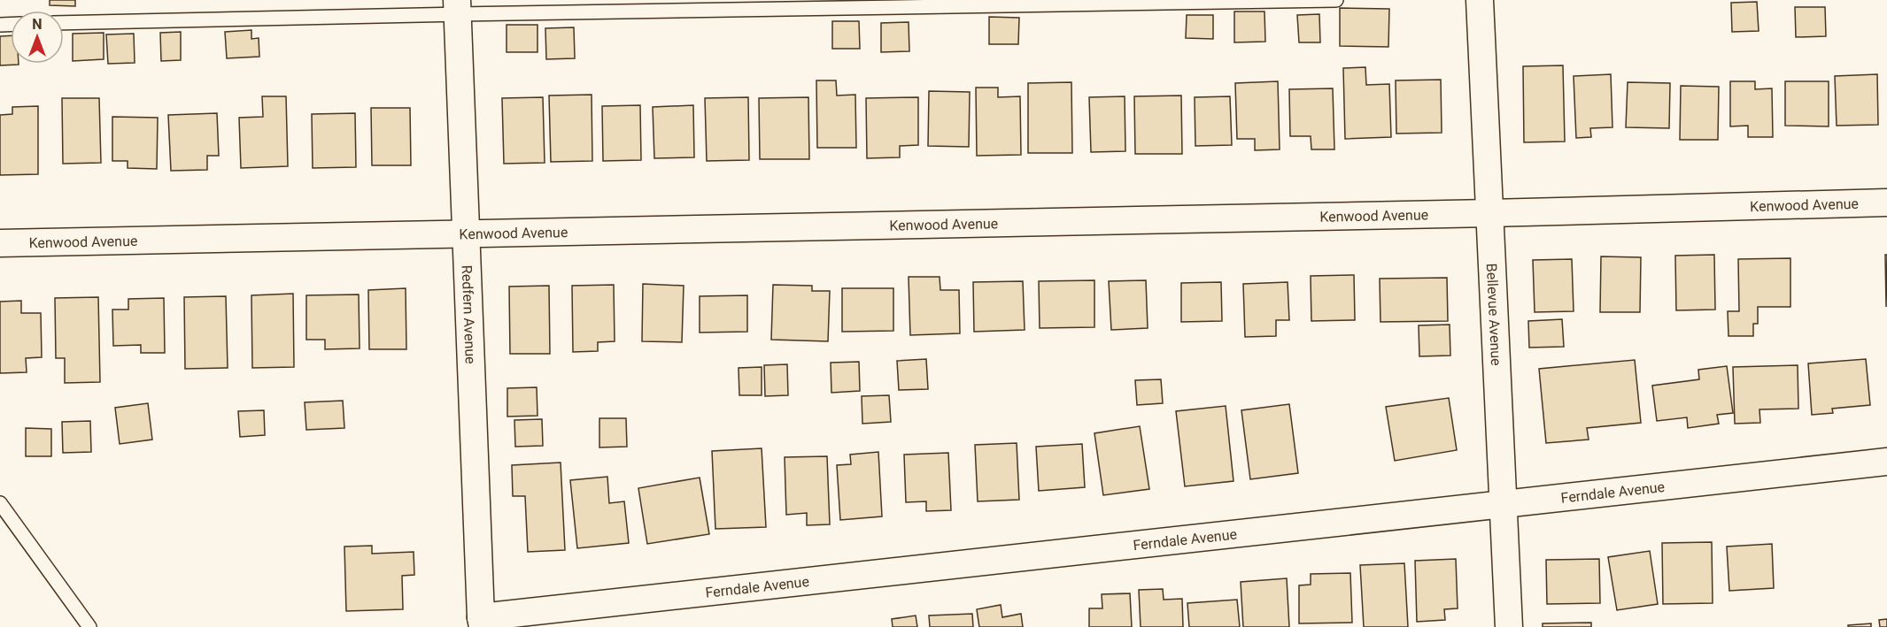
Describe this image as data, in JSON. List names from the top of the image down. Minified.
{"streets":{"street":["Kenwood Avenue","Redfern Avenue","Bellevue Avenue","Ferndale Avenue"]},"crossings":[["Kenwood Avenue","Redfern Avenue"],["Kenwood Avenue","Bellevue Avenue"],["Redfern Avenue","Ferndale Avenue"],["Bellevue Avenue","Ferndale Avenue"]],"north":"top"}
